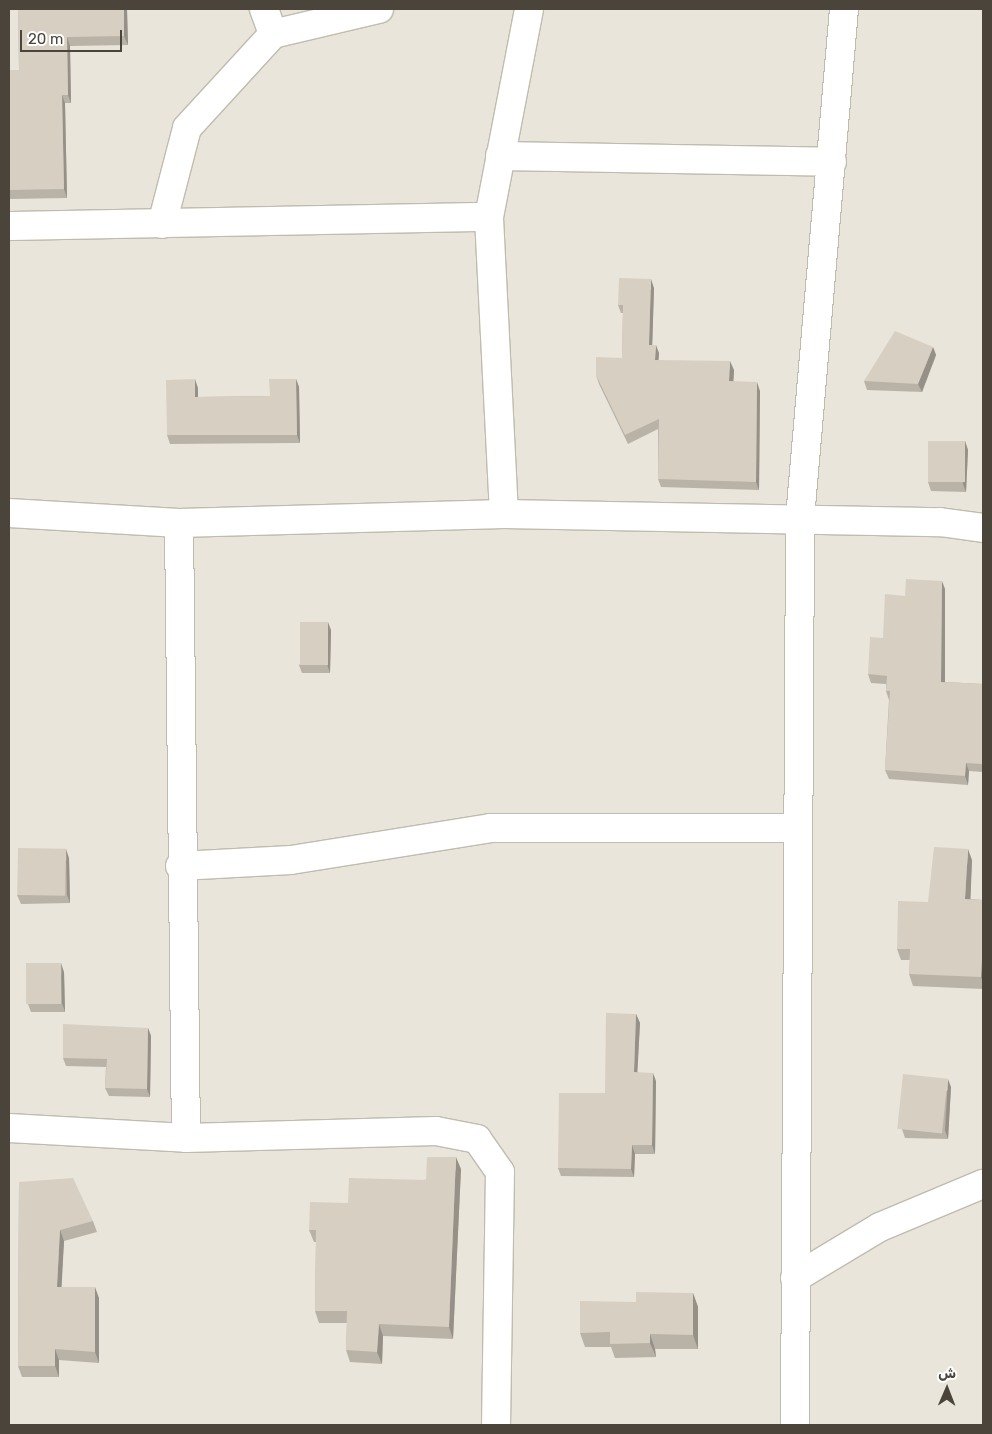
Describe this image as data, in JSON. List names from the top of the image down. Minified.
{"scale_bar":"20 m","north":"top"}
